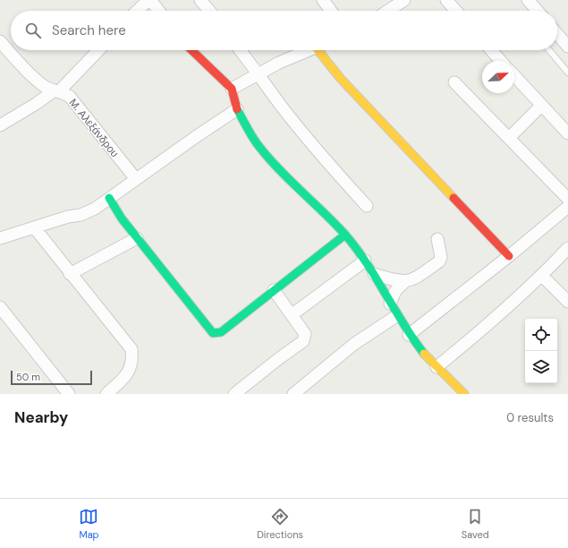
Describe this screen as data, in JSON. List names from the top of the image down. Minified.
{"streets":{"street":["Μ. Αλεξάνδρου"]},"scale_bar":"50 m","north":"top right","page":{"search":"Search here","scale":"50 m","heading":["Nearby","0 results"],"nav":["Map","Directions","Saved"]}}
